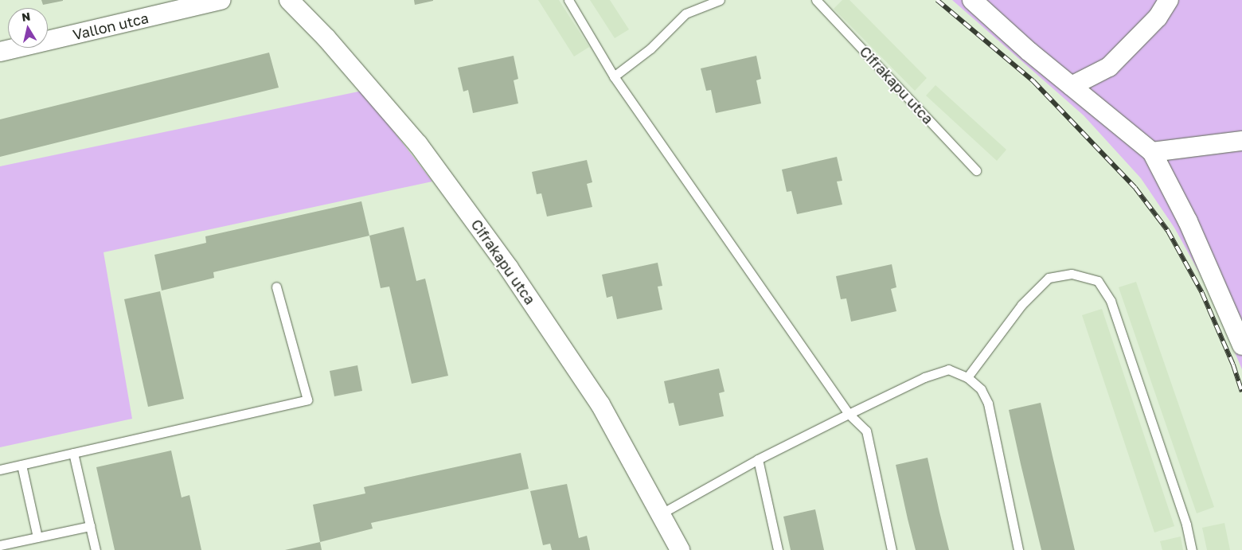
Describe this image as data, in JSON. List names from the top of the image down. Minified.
{"streets":{"street":["Vallon utca","Cifrakapu utca"]},"north":"top"}
